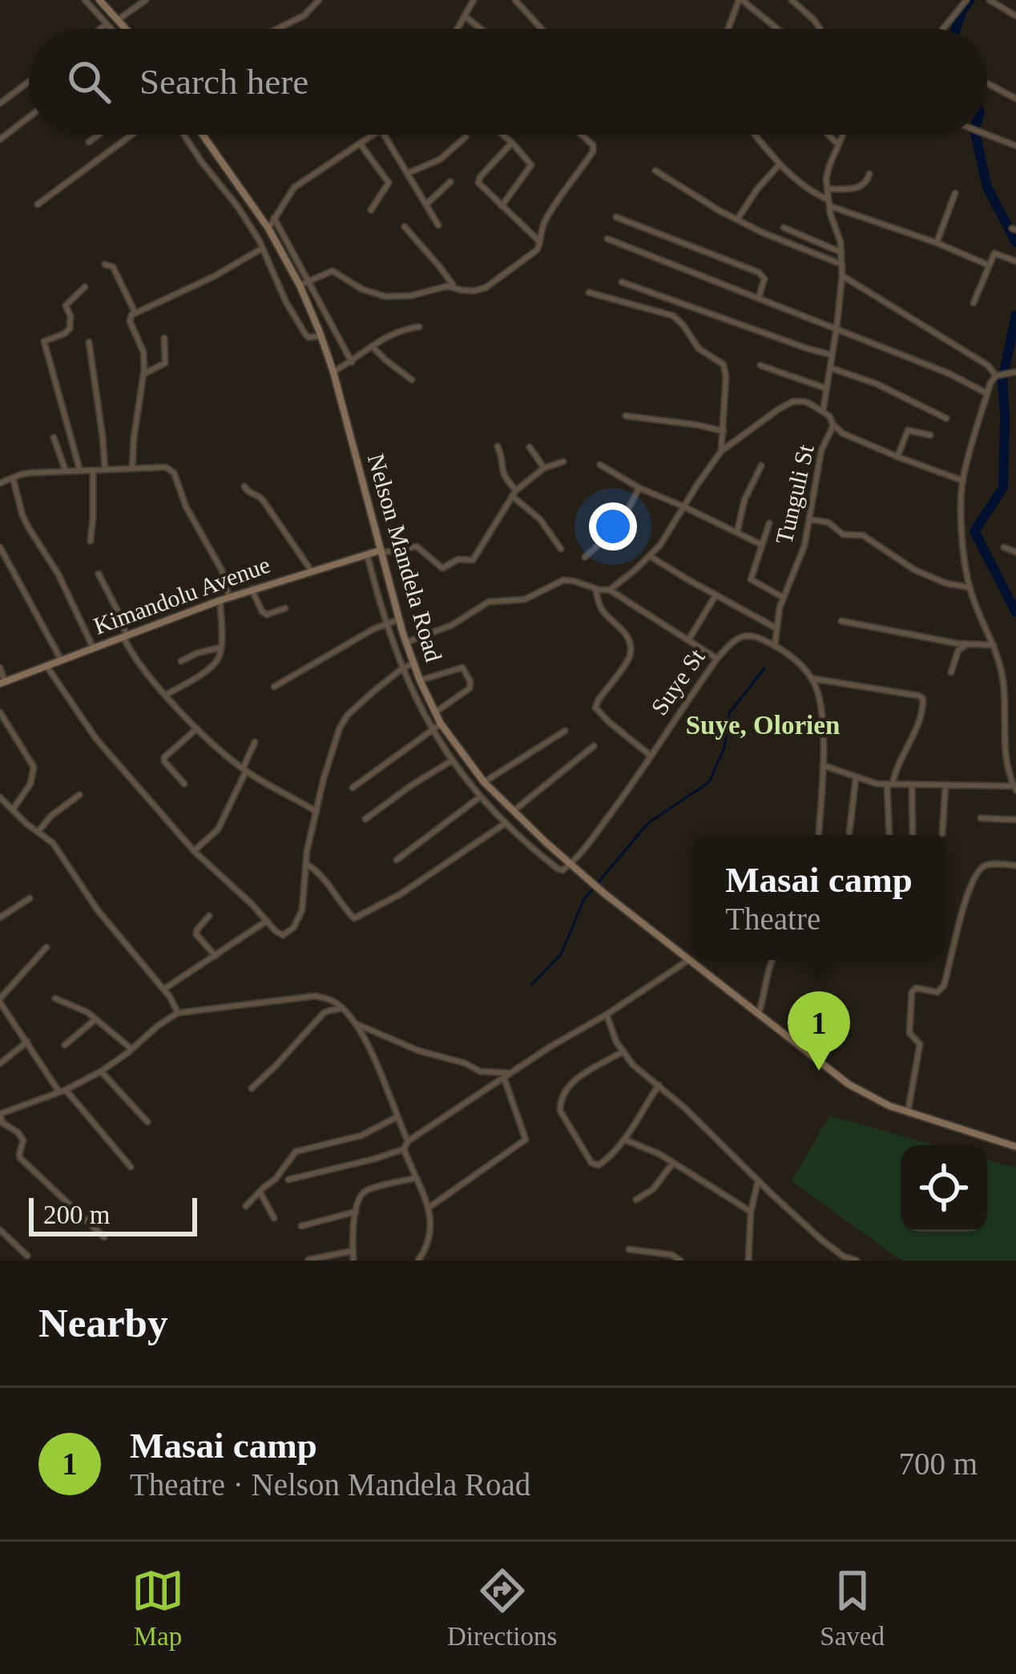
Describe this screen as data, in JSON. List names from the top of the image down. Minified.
{"streets":{"main road":["Nelson Mandela Road","Kimandolu Avenue"],"street":["Tunguli St","Suye St"]},"crossings":[["Tunguli St","Suye St"],["Nelson Mandela Road","Kimandolu Avenue"],["Nelson Mandela Road","Suye St"]],"districts":["Suye, Olorien"],"scale_bar":"200 m","page":{"search":"Search here","popup":["Masai camp","Theatre"],"pins":"1","scale":"200 m","heading":"Nearby","list":[{"mark":"1","name":"Masai camp","note":"Theatre · Nelson Mandela Road","value":"700 m"}],"nav":["Map","Directions","Saved"]}}
